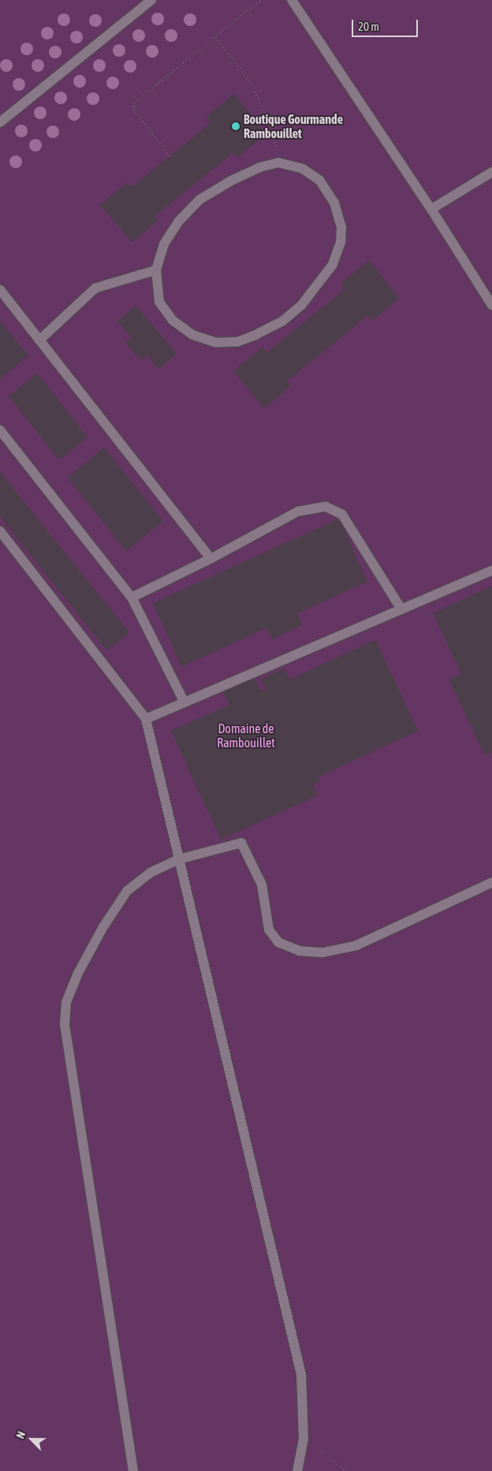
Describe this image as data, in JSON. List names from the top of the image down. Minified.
{"parks":["Domaine de Rambouillet"],"places":["Boutique Gourmande Rambouillet"],"scale_bar":"20 m","north":"top left"}
